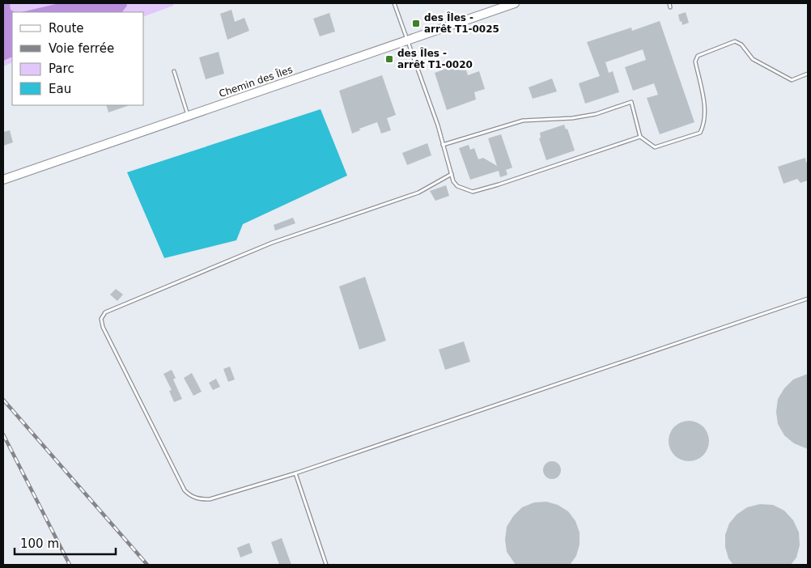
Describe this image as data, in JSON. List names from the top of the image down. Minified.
{"streets":{"main road":["Chemin des Îles"]},"places":{"transit":["des Îles - arrêt T1-0025","des Îles - arrêt T1-0020"]},"legend":["Route","Voie ferrée","Parc","Eau"],"scale_bar":"100 m"}
